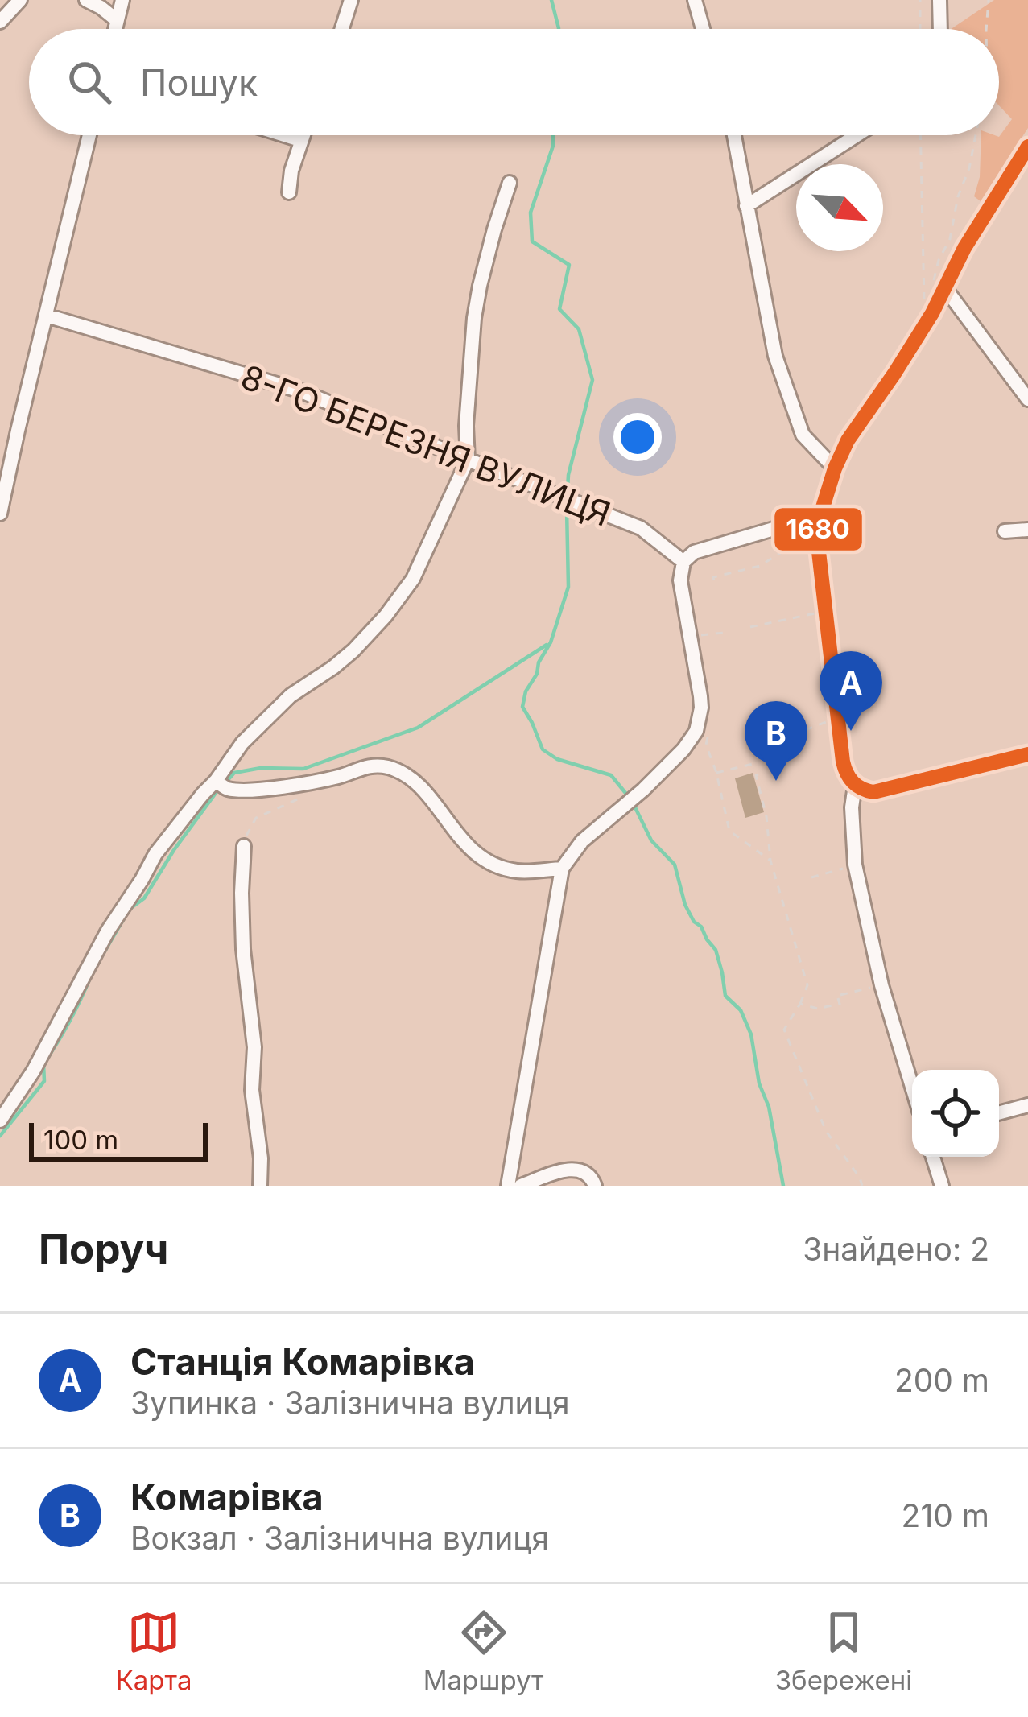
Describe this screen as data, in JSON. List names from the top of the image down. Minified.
{"streets":{"street":["8-ГО БЕРЕЗНЯ ВУЛИЦЯ"]},"lines":["transit line 1680"],"scale_bar":"100 m","north":"bottom right","page":{"search":"Пошук","pins":["A","B"],"scale":"100 m","heading":["Поруч","Знайдено: 2"],"list":[{"mark":"A","name":"Станція Комарівка","note":"Зупинка · Залізнична вулиця","value":"200 m"},{"mark":"B","name":"Комарівка","note":"Вокзал · Залізнична вулиця","value":"210 m"}],"nav":["Карта","Маршрут","Збережені"]}}
